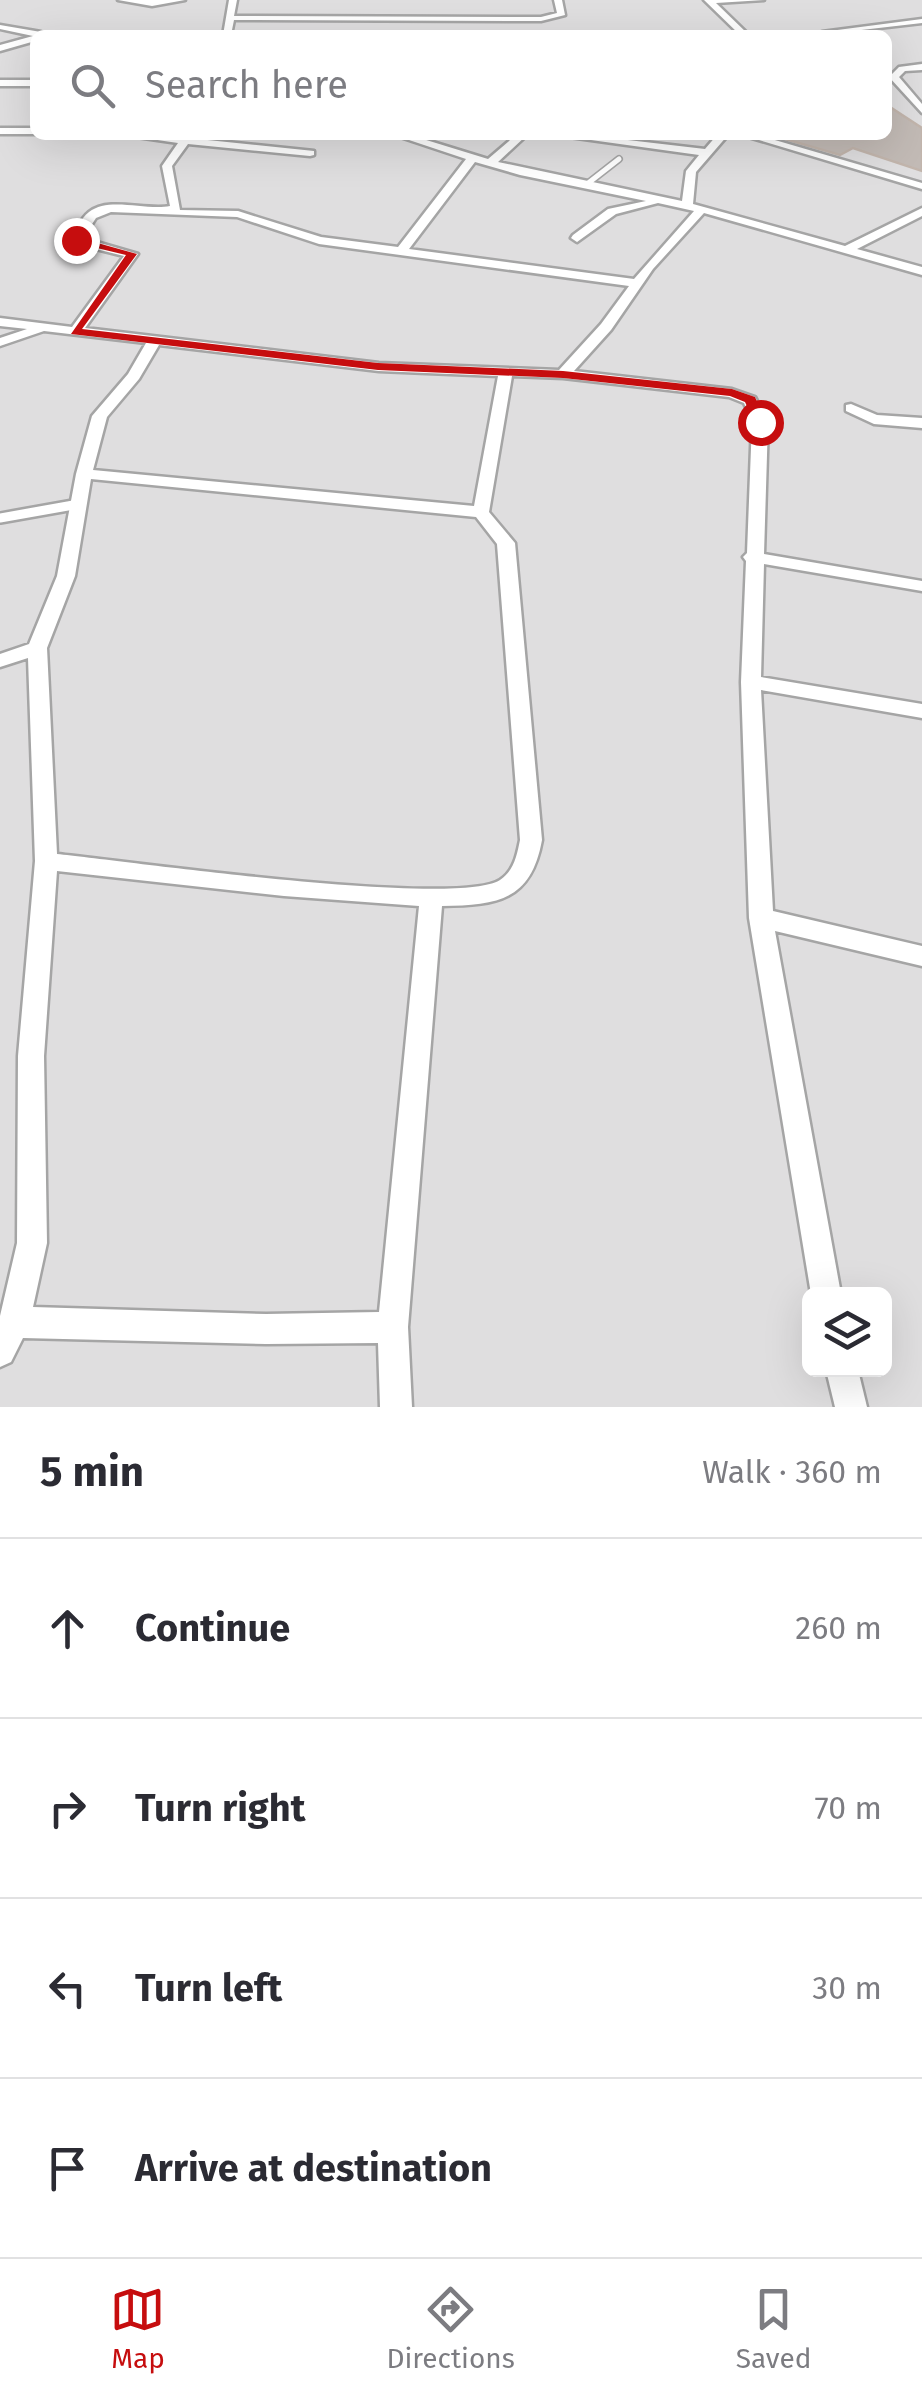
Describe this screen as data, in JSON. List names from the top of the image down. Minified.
{"page":{"search":"Search here","heading":["5 min","Walk · 360 m"],"list":[["Continue","260 m"],["Turn right","70 m"],["Turn left","30 m"],"Arrive at destination"],"nav":["Map","Directions","Saved"]}}
